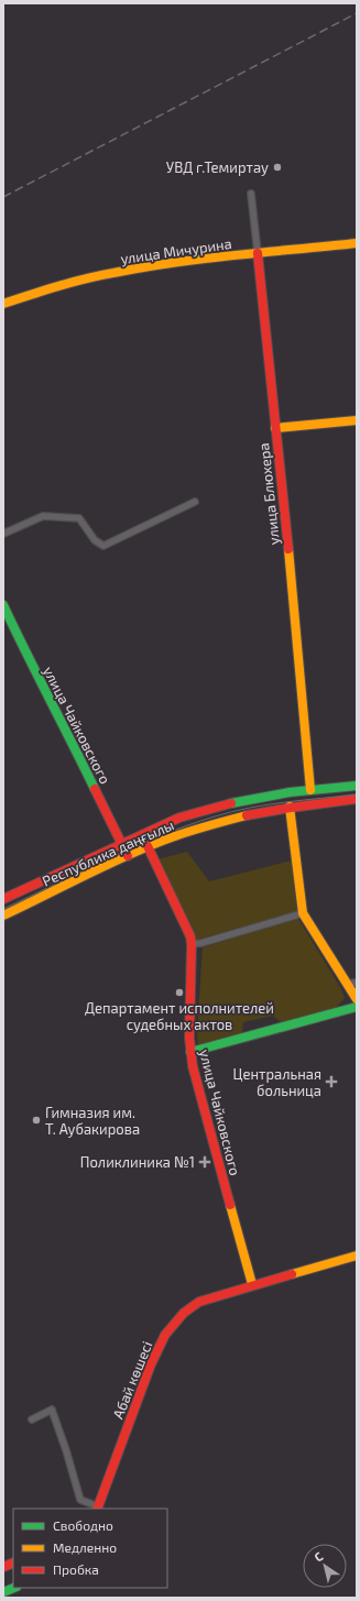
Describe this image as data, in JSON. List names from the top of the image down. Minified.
{"streets":{"street":["улица Мичурина","улица Блюхера","улица Чайковского","Республика даңғылы","Абай көшесі"]},"crossings":[["улица Мичурина","улица Блюхера"],["улица Блюхера","Республика даңғылы"],["улица Чайковского","Республика даңғылы"],["улица Чайковского","Абай көшесі"]],"places":{"other":["УВД г.Темиртау","Департамент исполнителей судебных актов","Гимназия им. Т. Аубакирова"],"health":["Центральная больница","Поликлиника №1"]},"legend":["Свободно","Медленно","Пробка"],"north":"top left"}
